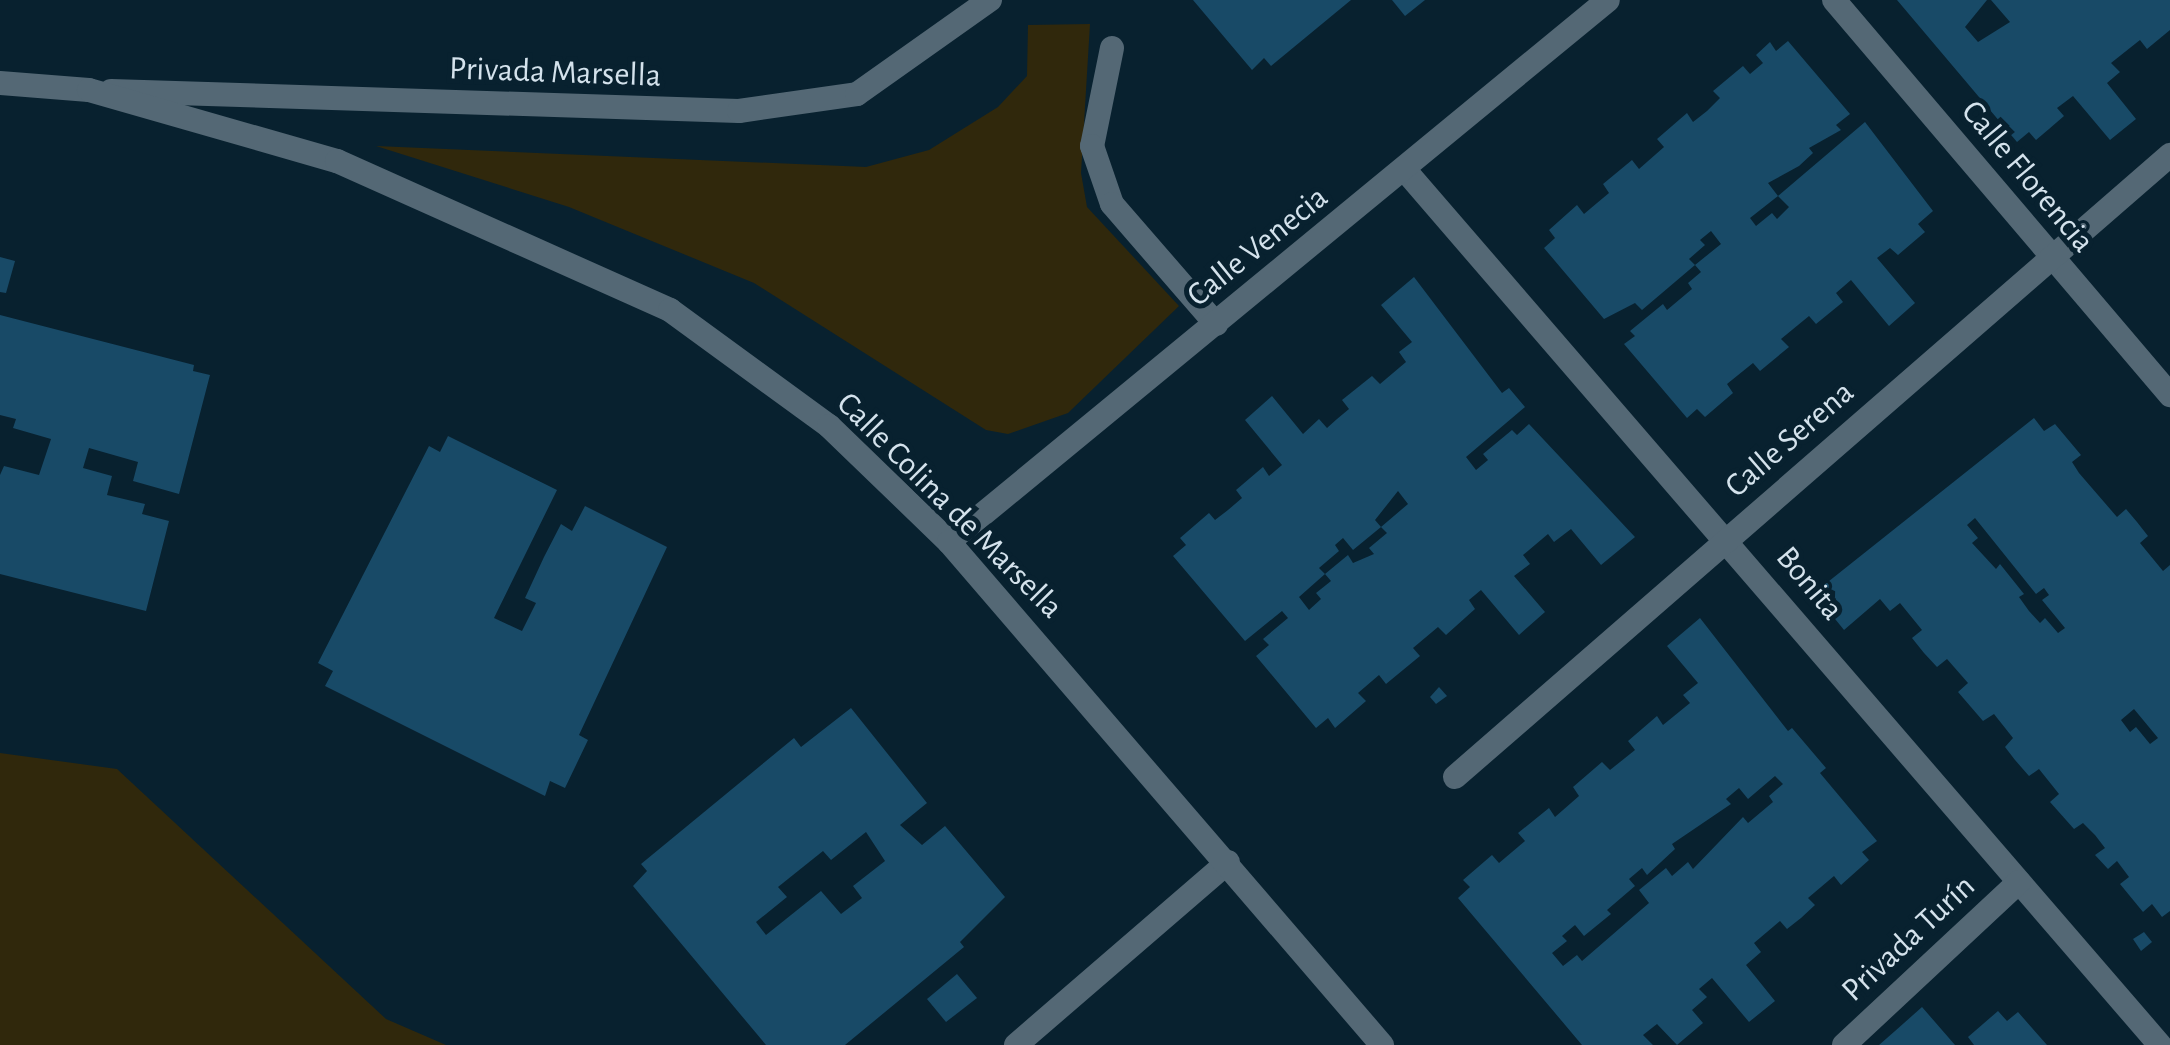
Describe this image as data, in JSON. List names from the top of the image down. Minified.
{"streets":{"street":["Privada Marsella","Calle Florencia","Calle Venecia","Calle Serena","Calle Colina de Marsella","Bonita","Privada Turín"]},"crossings":[["Privada Marsella","Calle Colina de Marsella"],["Calle Florencia","Calle Serena"],["Calle Venecia","Calle Colina de Marsella"],["Calle Venecia","Bonita"],["Calle Serena","Bonita"],["Bonita","Privada Turín"]]}
